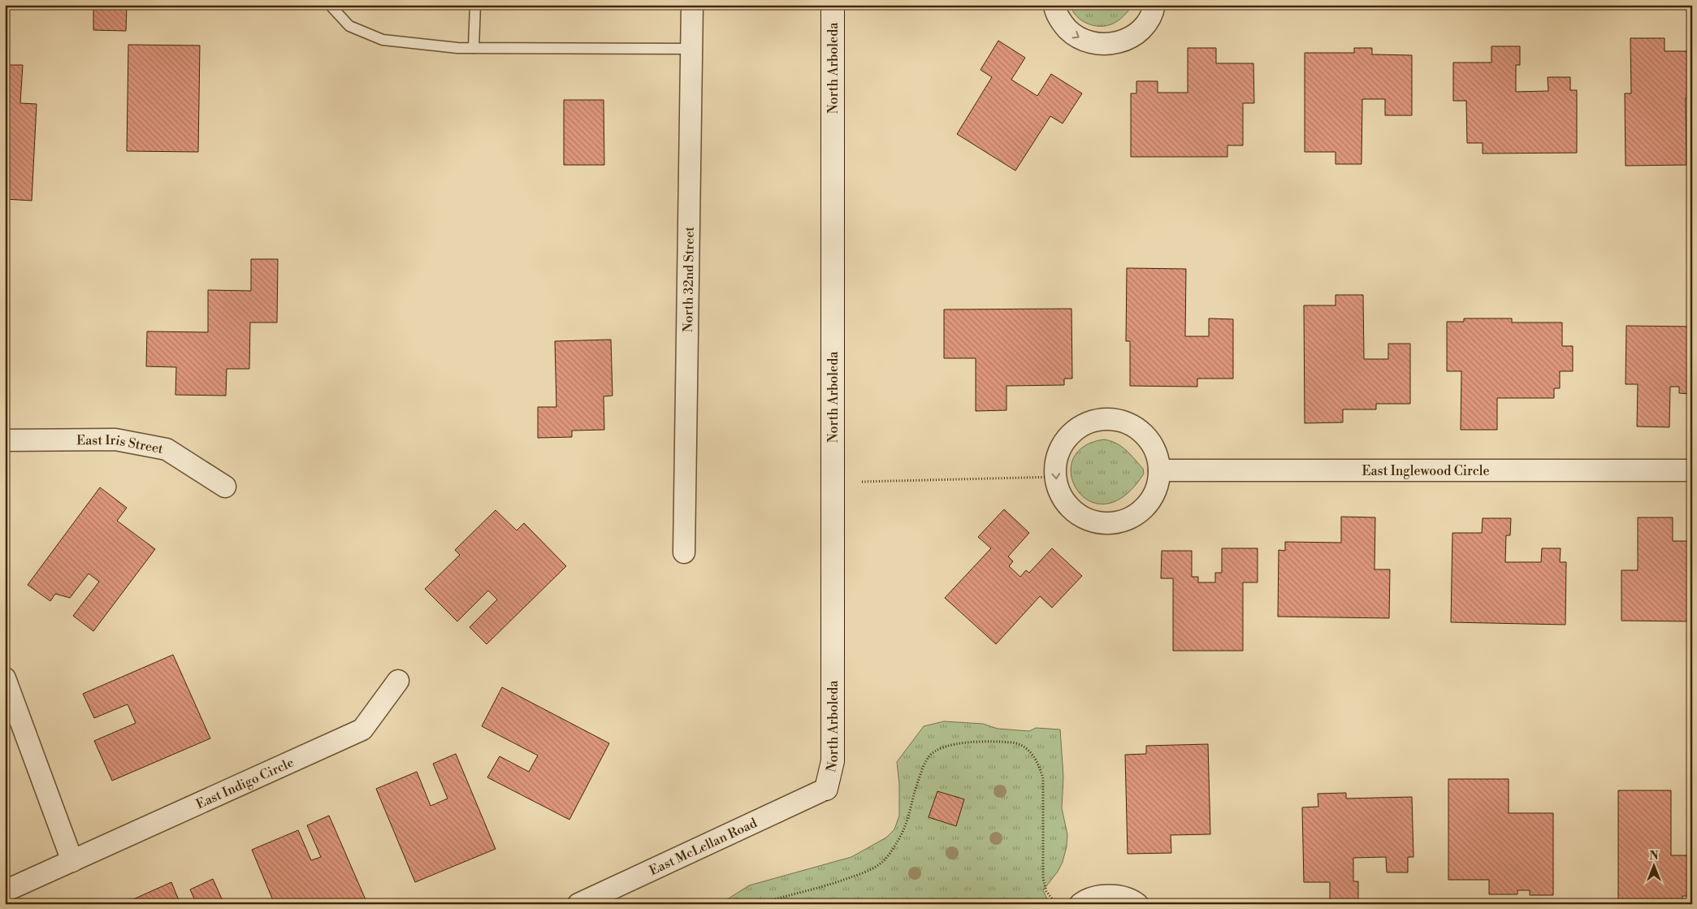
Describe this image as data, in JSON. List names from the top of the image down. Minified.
{"streets":{"street":["North Arboleda","North 32nd Street","East Iris Street","East Inglewood Circle","East Indigo Circle","East McLellan Road"]},"crossings":[["North Arboleda","East McLellan Road"]],"north":"top"}
